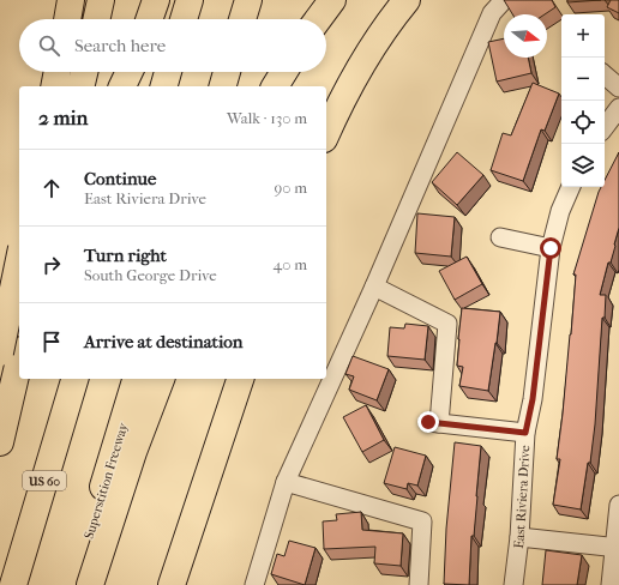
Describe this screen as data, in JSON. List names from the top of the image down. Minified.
{"streets":{"highway":["US 60","Superstition Freeway"],"street":["East Riviera Drive"]},"north":"right","page":{"map_buttons":["+","−"],"search":"Search here","heading":["2 min","Walk · 130 m"],"list":[["Continue","East Riviera Drive","90 m"],["Turn right","South George Drive","40 m"],"Arrive at destination"]}}
